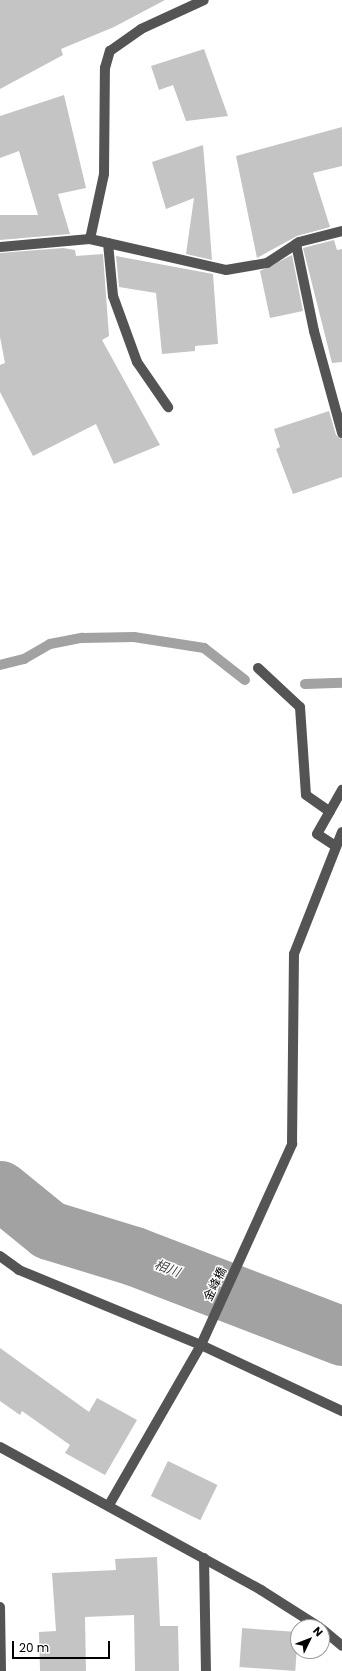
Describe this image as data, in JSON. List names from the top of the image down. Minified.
{"streets":{"street":["金峰橋"]},"water":["相川"],"scale_bar":"20 m","north":"top right"}
